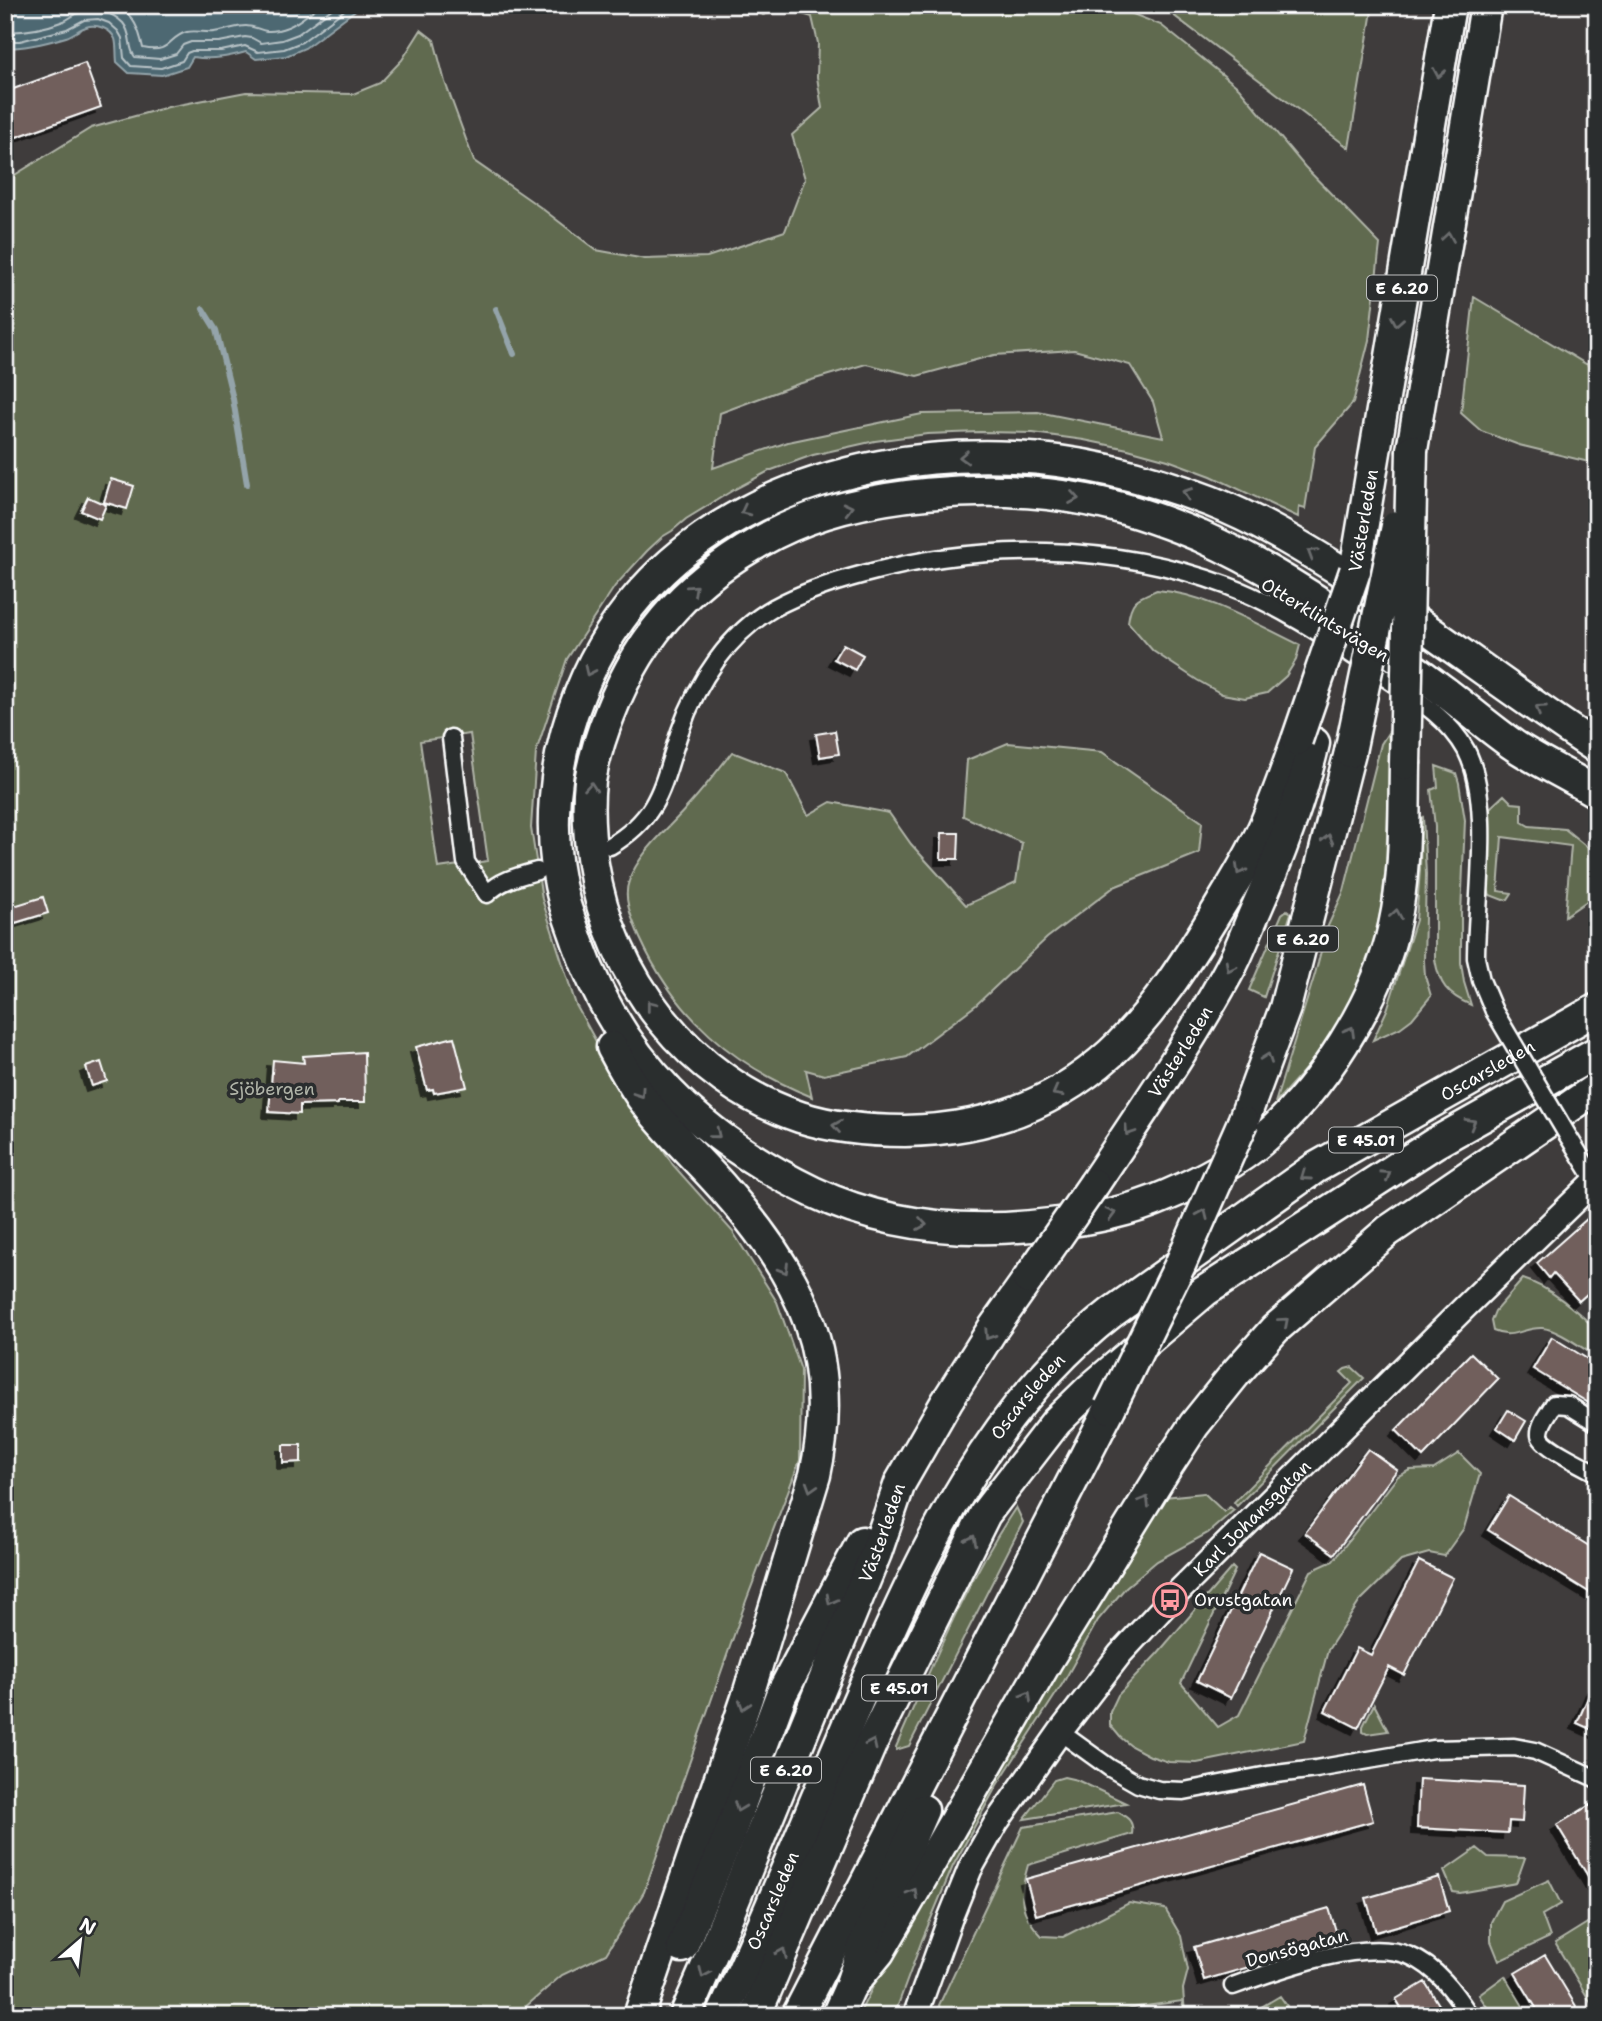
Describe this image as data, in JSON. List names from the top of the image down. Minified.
{"streets":{"highway":["E 6.20","Västerleden","Oscarsleden","E 45.01"],"street":["Otterklintsvägen","Karl Johansgatan","Donsögatan"]},"crossings":[["E 6.20","Västerleden"],["Otterklintsvägen","Karl Johansgatan"]],"parks":["Sjöbergen"],"places":{"bus stop":["Orustgatan"]},"north":"top right"}
